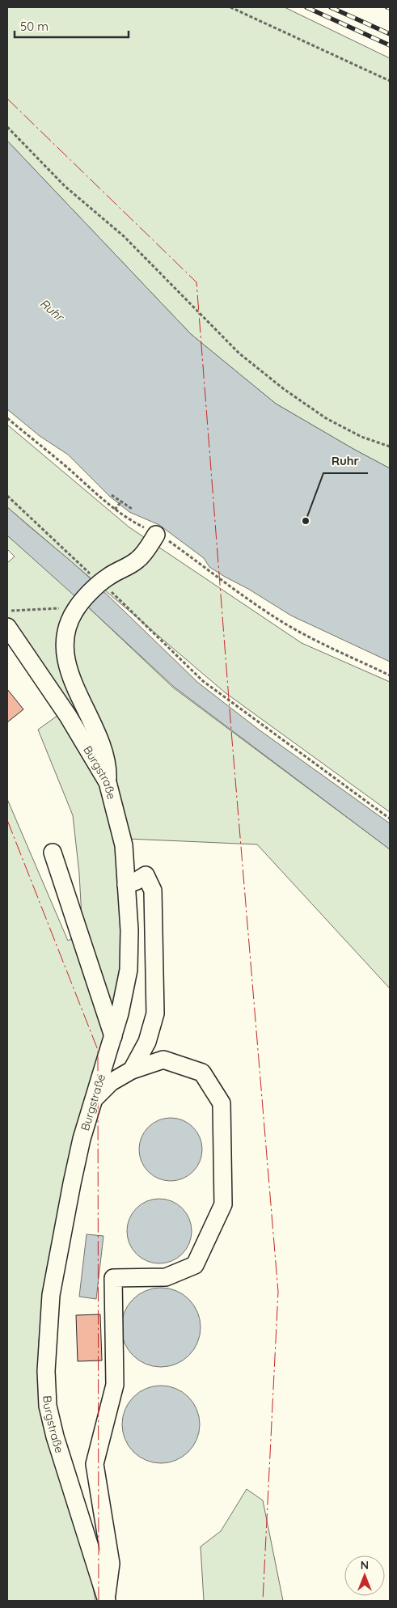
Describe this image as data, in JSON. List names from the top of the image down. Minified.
{"streets":{"street":["Burgstraße"]},"water":["Ruhr"],"places":["Ruhr"],"scale_bar":"50 m","north":"top"}
